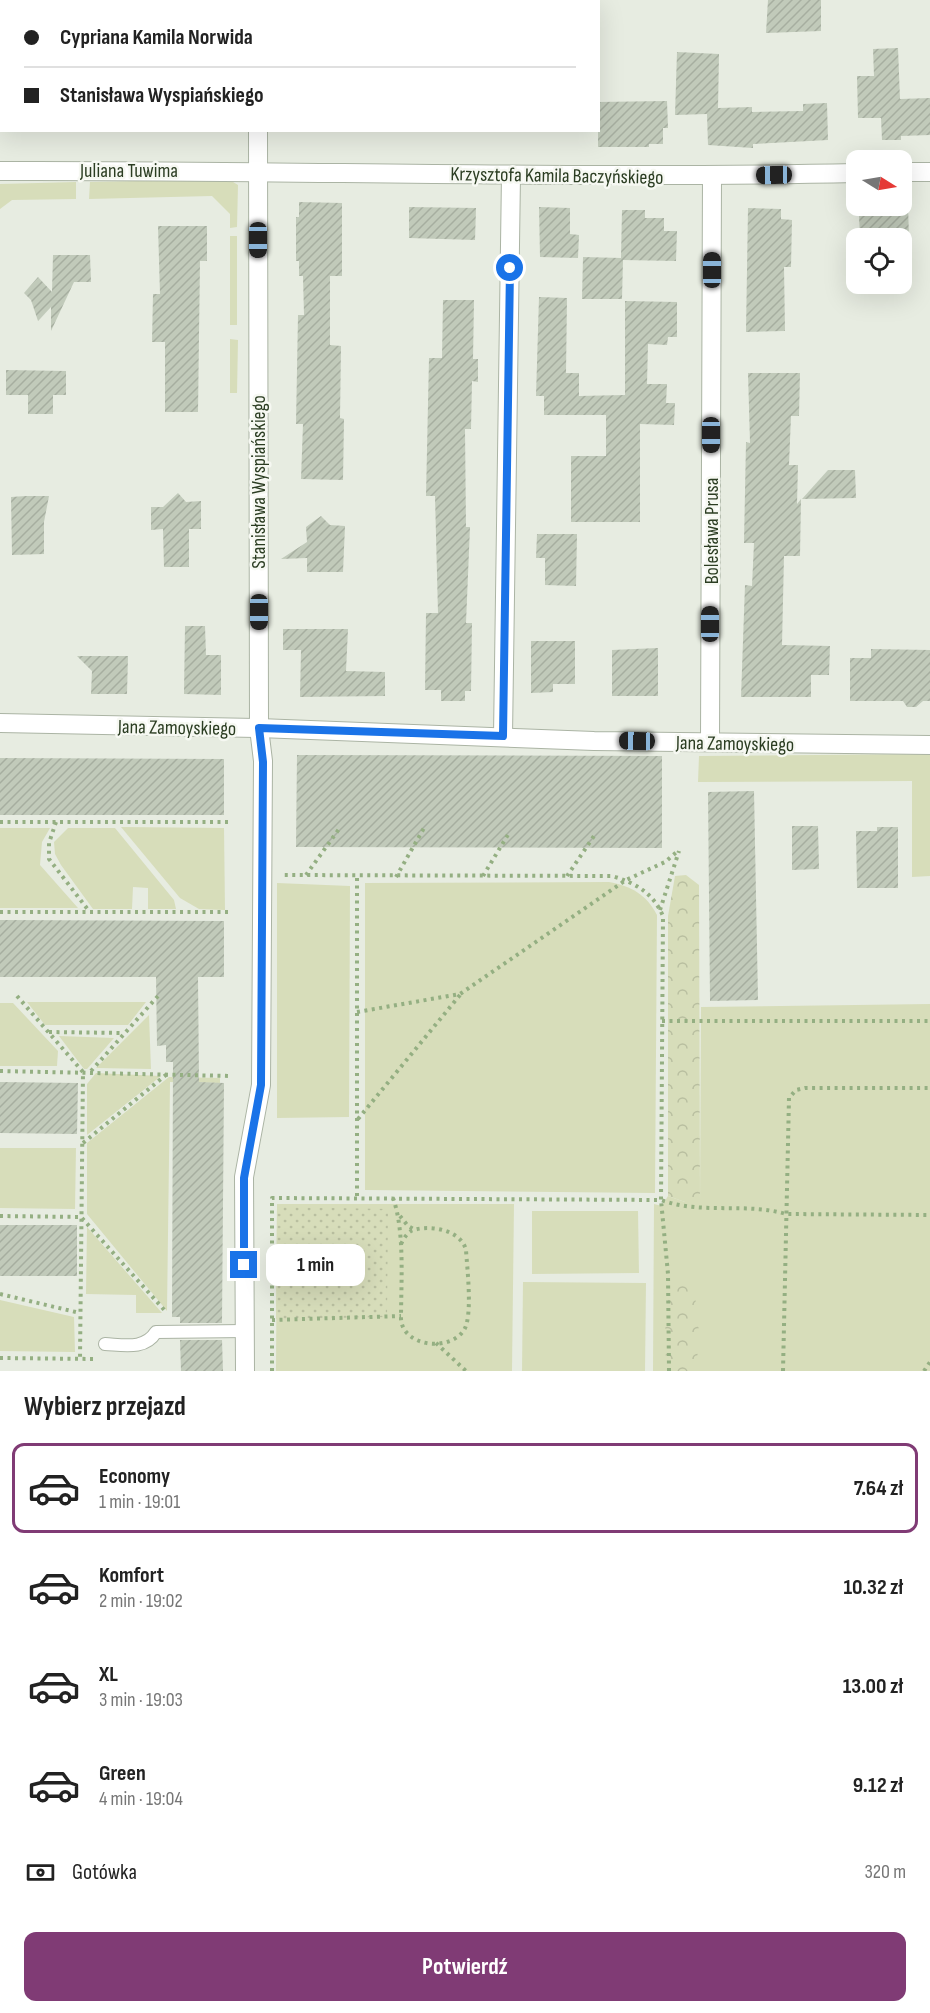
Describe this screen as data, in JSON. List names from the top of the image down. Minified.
{"streets":{"street":["Juliana Tuwima","Krzysztofa Kamila Baczyńskiego","Stanisława Wyspiańskiego","Bolesława Prusa","Jana Zamoyskiego"]},"crossings":[["Juliana Tuwima","Krzysztofa Kamila Baczyńskiego"],["Juliana Tuwima","Stanisława Wyspiańskiego"],["Krzysztofa Kamila Baczyńskiego","Stanisława Wyspiańskiego"],["Krzysztofa Kamila Baczyńskiego","Bolesława Prusa"],["Stanisława Wyspiańskiego","Jana Zamoyskiego"],["Bolesława Prusa","Jana Zamoyskiego"]],"north":"right","page":{"banner":["Cypriana Kamila Norwida","Stanisława Wyspiańskiego"],"bubble":"1 min","heading":"Wybierz przejazd","list":[{"name":"Economy","note":"1 min · 19:01","value":"7.64 zł"},{"name":"Komfort","note":"2 min · 19:02","value":"10.32 zł"},{"name":"XL","note":"3 min · 19:03","value":"13.00 zł"},{"name":"Green","note":"4 min · 19:04","value":"9.12 zł"}],"pay":["Gotówka","320 m"],"buttons":"Potwierdź"}}
